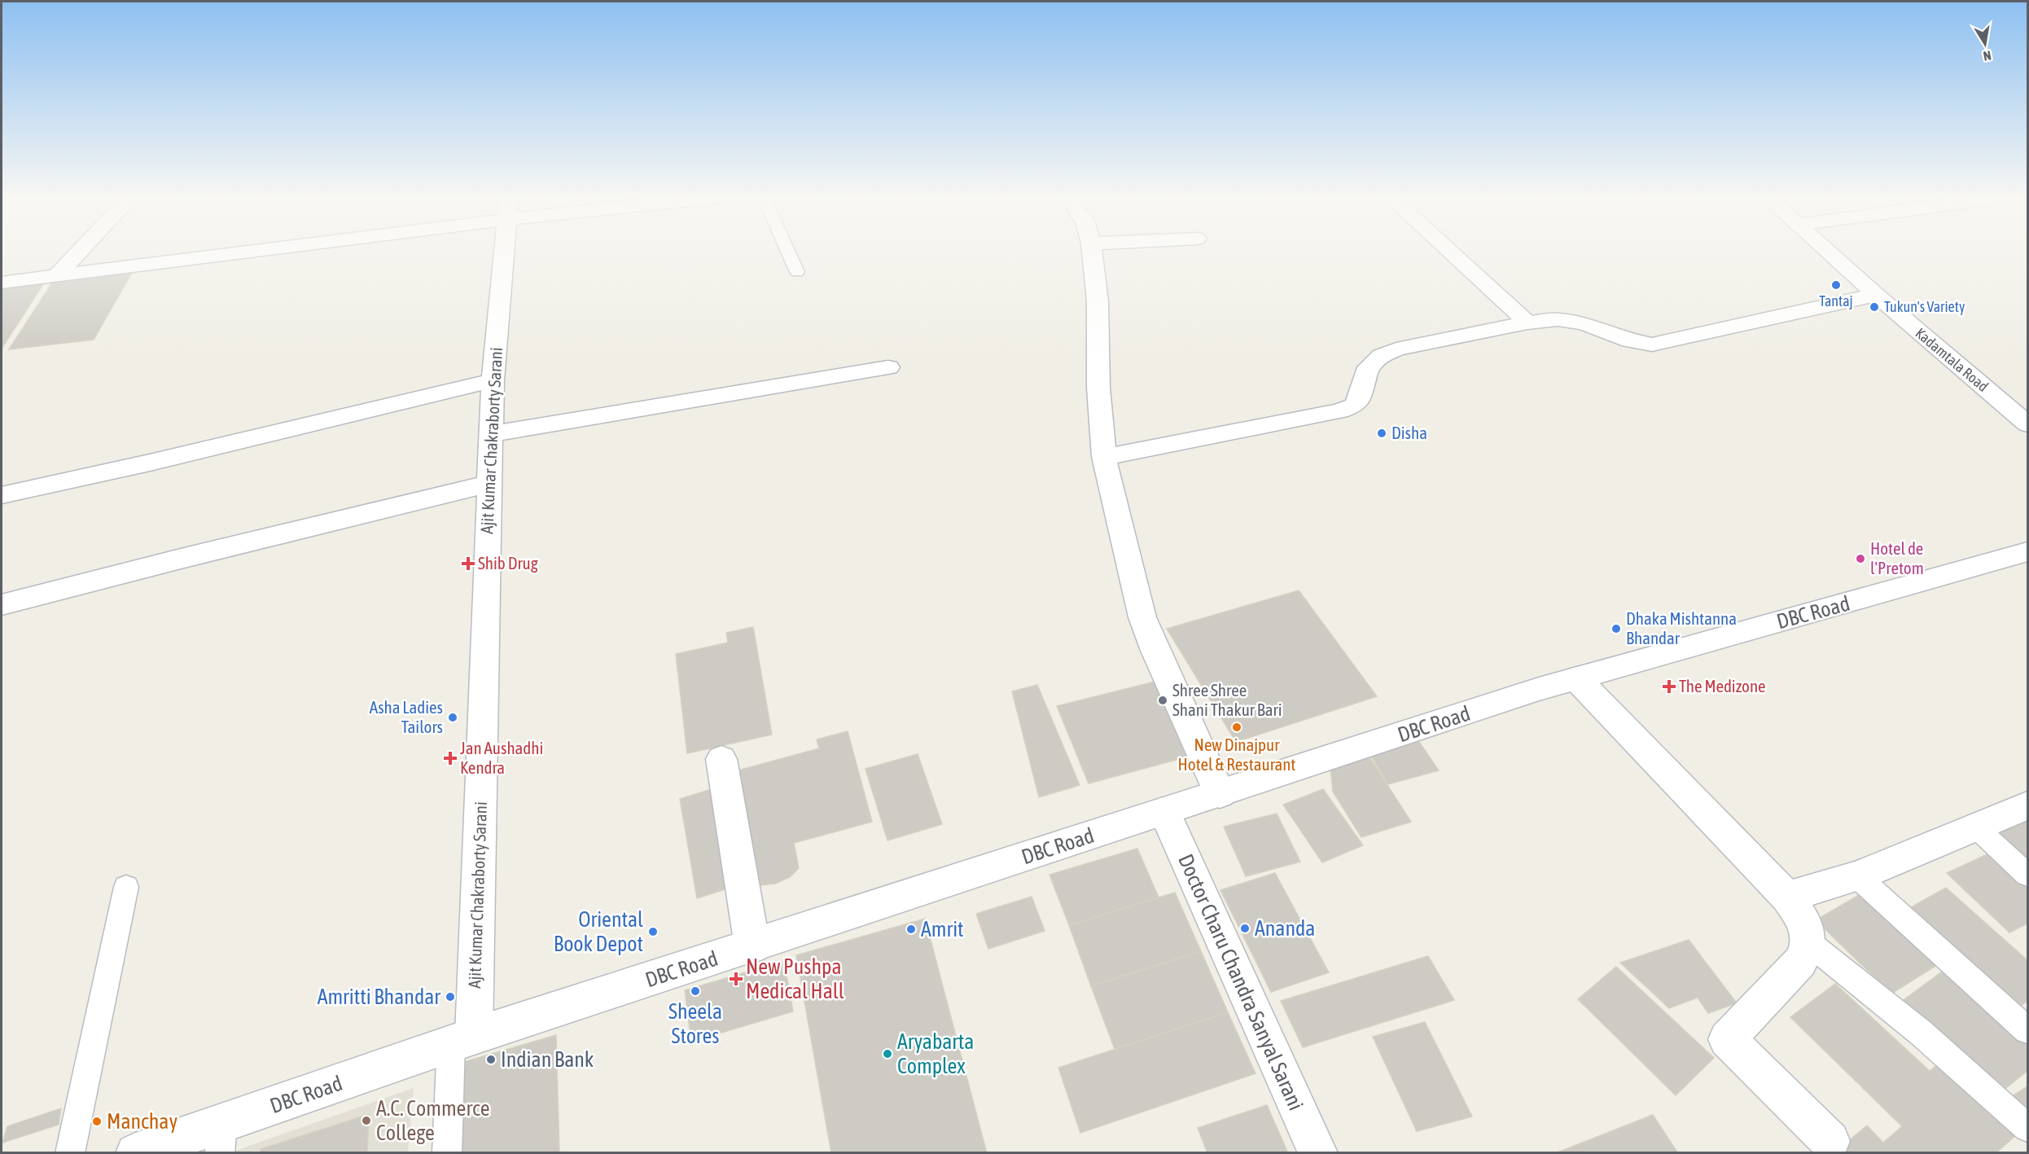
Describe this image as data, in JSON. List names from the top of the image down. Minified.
{"streets":{"street":["Kadamtala Road","Ajit Kumar Chakraborty Sarani","DBC Road","Doctor Charu Chandra Sanyal Sarani"]},"crossings":[["Ajit Kumar Chakraborty Sarani","DBC Road"],["DBC Road","Doctor Charu Chandra Sanyal Sarani"]],"places":{"other":["Tantaj","Tukun's Variety","Disha","Hotel de l'Pretom","Dhaka Mishtanna Bhandar","Shree Shree Shani Thakur Bari","Asha Ladies Tailors","New Dinajpur Hotel & Restaurant","Ananda","Amrit","Oriental Book Depot","Sheela Stores","Amritti Bhandar","Aryabarta Complex","Indian Bank","A.C. Commerce College","Manchay"],"health":["Shib Drug","The Medizone","Jan Aushadhi Kendra","New Pushpa Medical Hall"]},"north":"bottom"}
